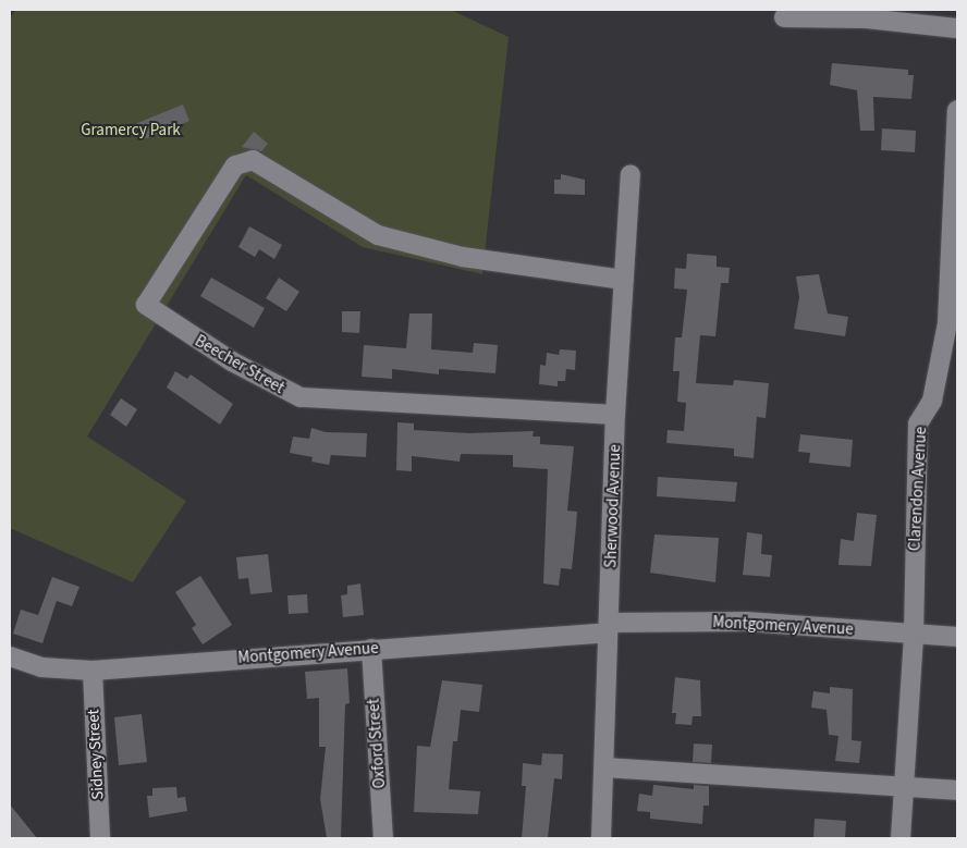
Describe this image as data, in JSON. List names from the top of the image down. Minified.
{"streets":{"street":["Beecher Street","Clarendon Avenue","Sherwood Avenue","Montgomery Avenue","Oxford Street","Sidney Street"]},"crossings":[["Beecher Street","Sherwood Avenue"],["Clarendon Avenue","Montgomery Avenue"],["Sherwood Avenue","Montgomery Avenue"],["Montgomery Avenue","Oxford Street"],["Montgomery Avenue","Sidney Street"]],"parks":["Gramercy Park"]}
